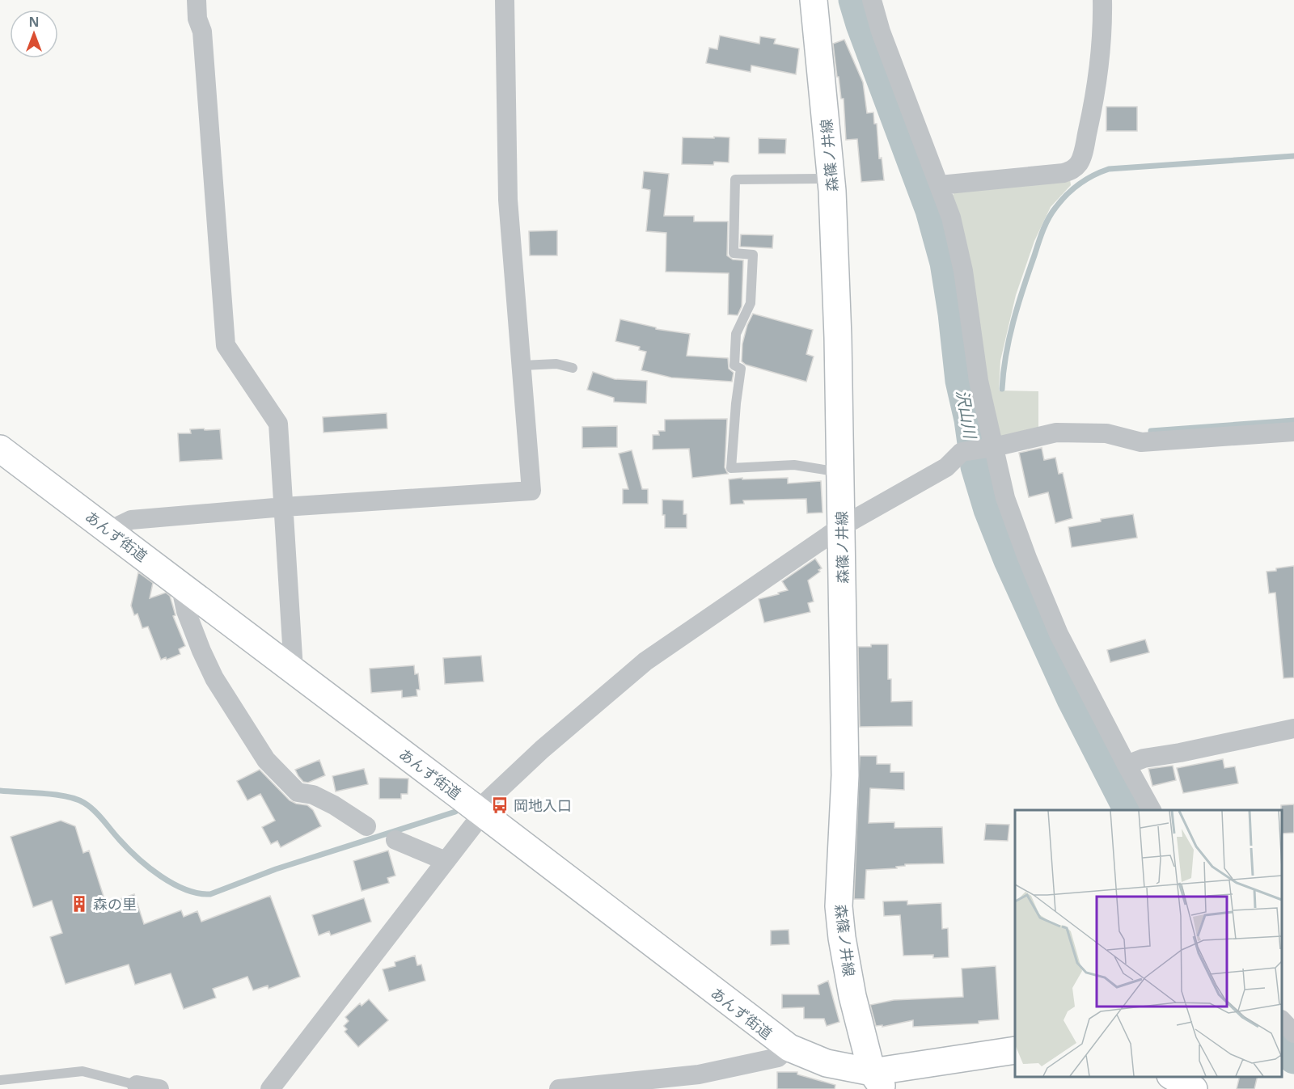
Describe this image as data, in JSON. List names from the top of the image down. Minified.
{"streets":{"street":["森篠ノ井線","あんず街道"]},"crossings":[["森篠ノ井線","あんず街道"]],"water":["沢山川"],"places":{"bus stop":["岡地入口"],"building":["森の里"]},"north":"top"}
